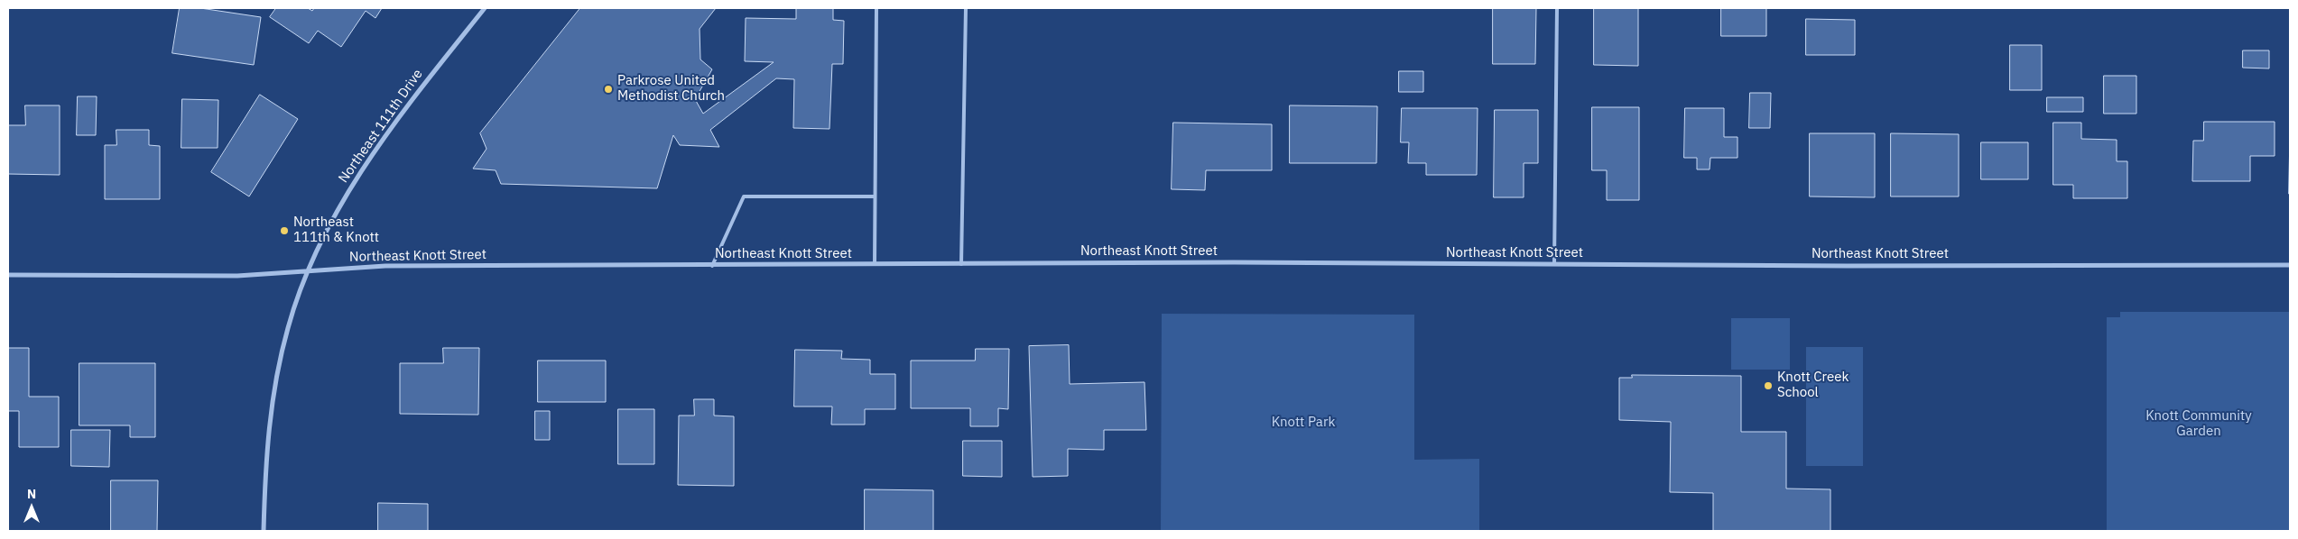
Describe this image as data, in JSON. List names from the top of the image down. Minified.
{"streets":{"street":["Northeast 111th Drive","Northeast Knott Street"]},"crossings":[["Northeast 111th Drive","Northeast Knott Street"]],"parks":["Knott Community Garden","Knott Park"],"places":["Parkrose United Methodist Church","Northeast 111th & Knott","Knott Creek School"],"north":"top"}
